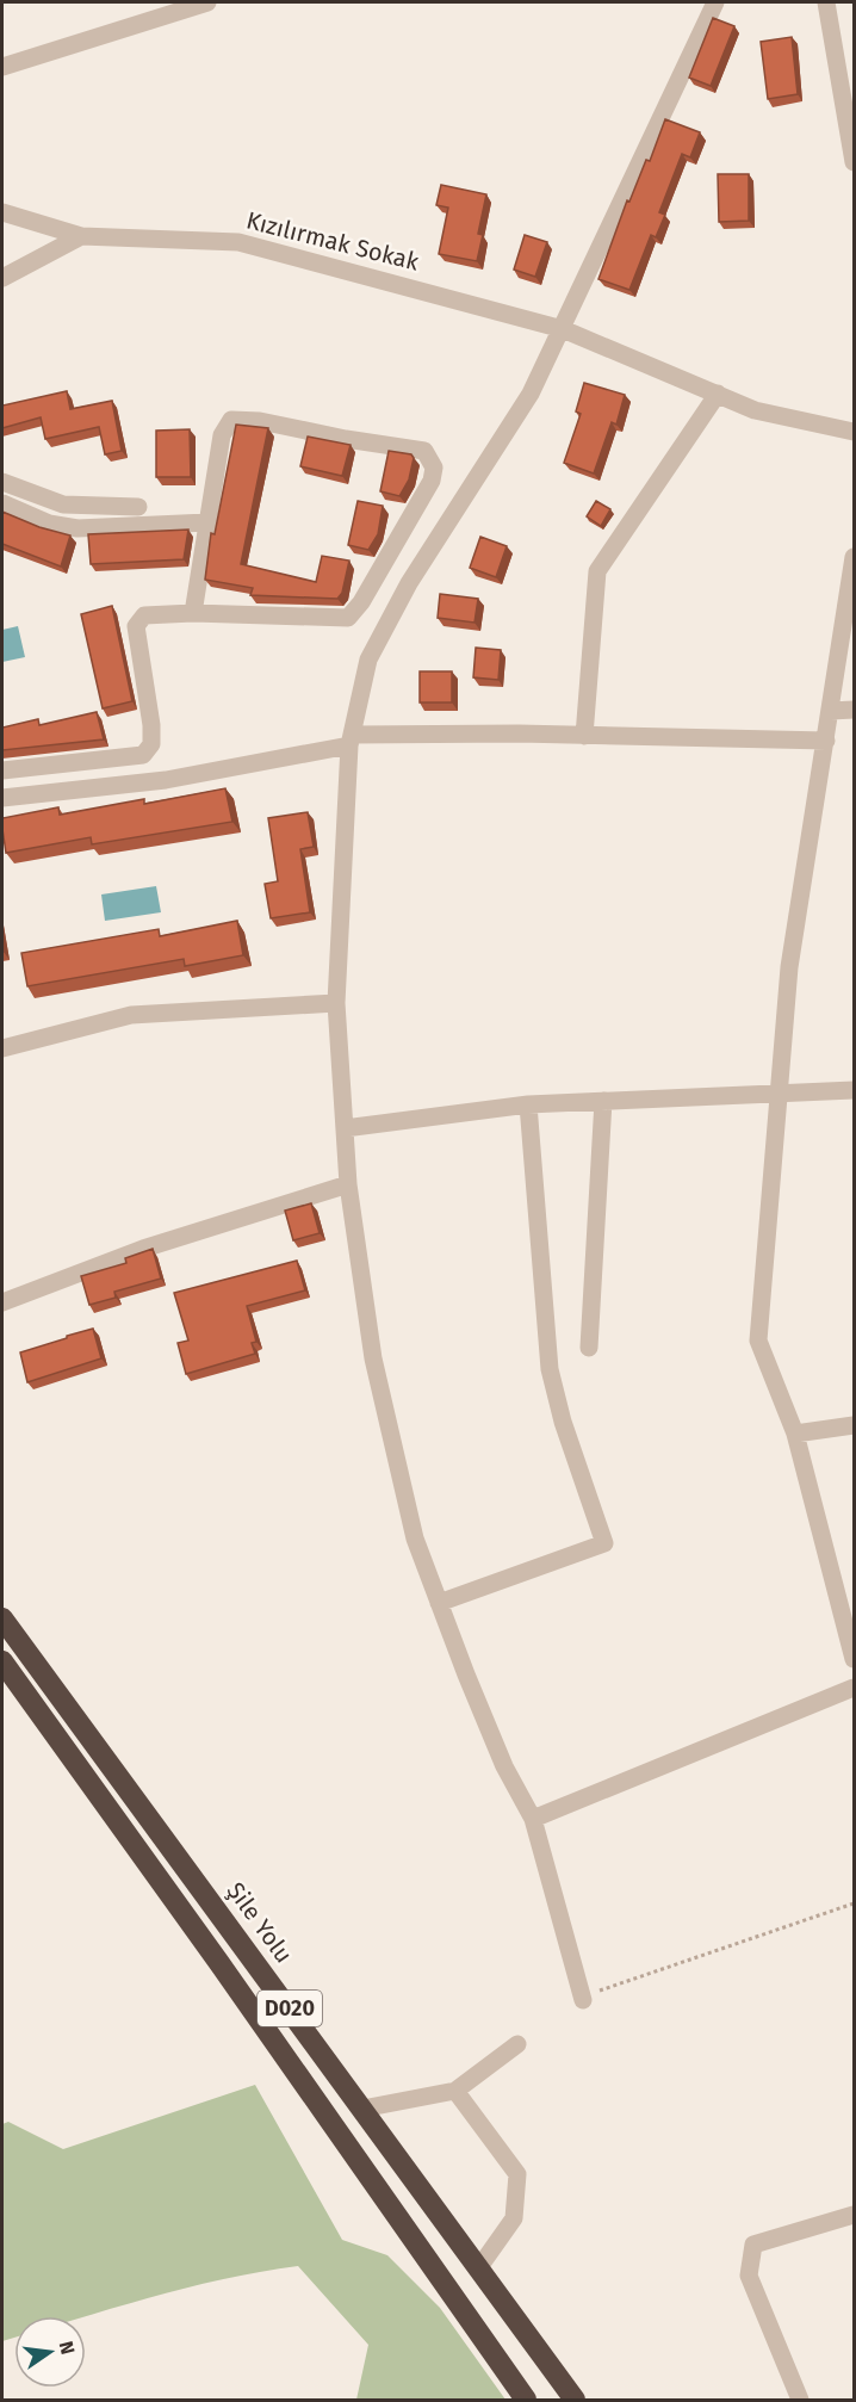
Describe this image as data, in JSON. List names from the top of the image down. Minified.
{"streets":{"highway":["Şile Yolu","D020"],"street":["Kızılırmak Sokak"]},"north":"right"}
